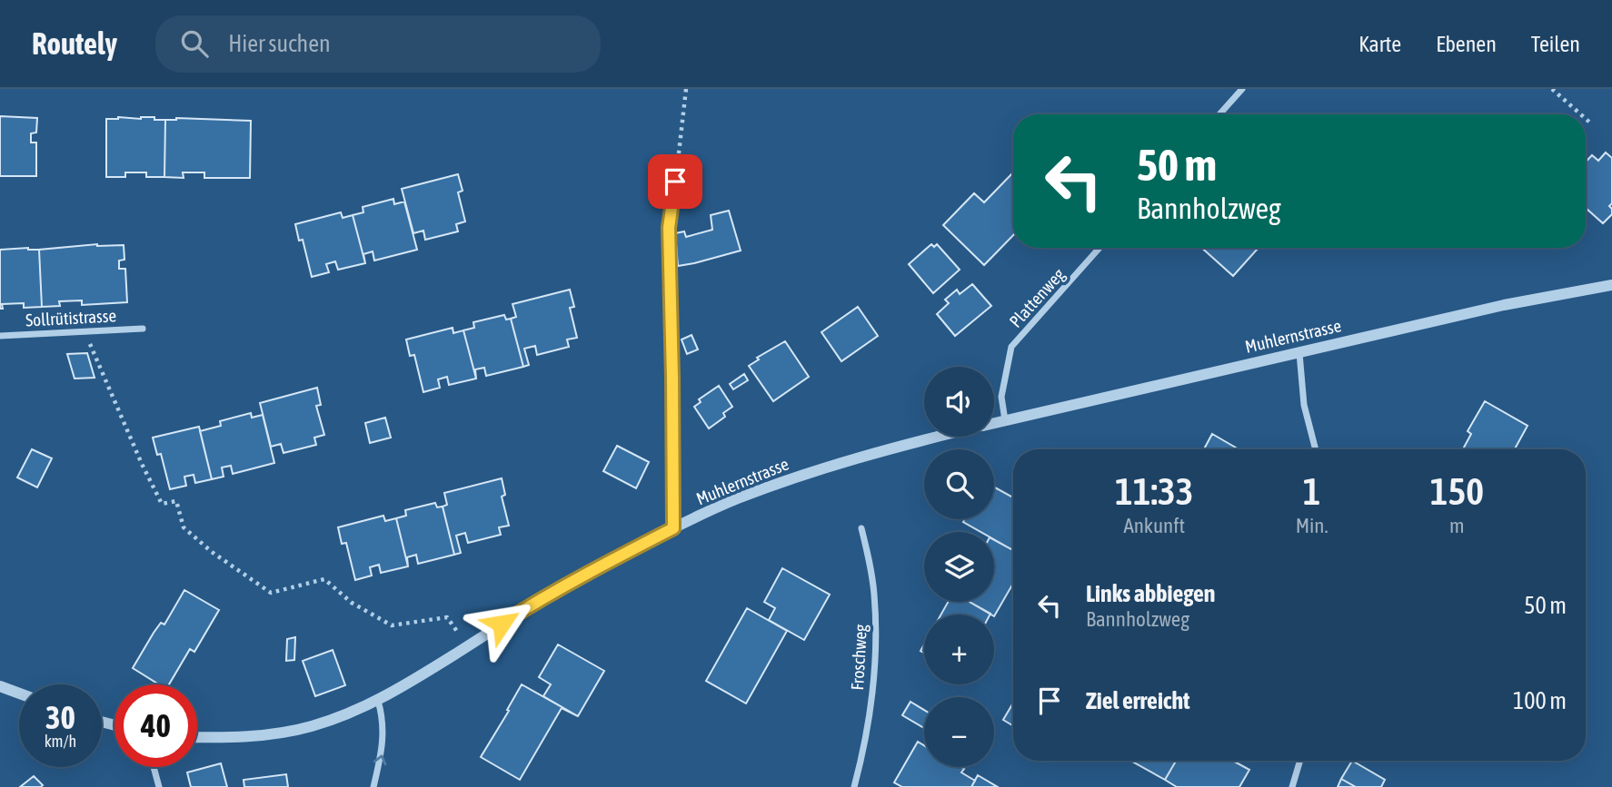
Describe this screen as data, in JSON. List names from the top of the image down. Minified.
{"streets":{"street":["Plattenweg","Sollrütistrasse","Muhlernstrasse","Froschweg"]},"crossings":[["Plattenweg","Muhlernstrasse"]],"page":{"header":"Routely","search":"Hier suchen","nav":["Karte","Ebenen","Teilen"],"turn":["50 m","Bannholzweg"],"map_buttons":["+","−"],"eta":["11:33","Ankunft","1","Min.","150","m"],"list":[{"name":"Links abbiegen","note":"Bannholzweg","value":"50 m"},{"name":"Ziel erreicht","value":"100 m"}],"speed":"30 km/h","limit":"40"}}
